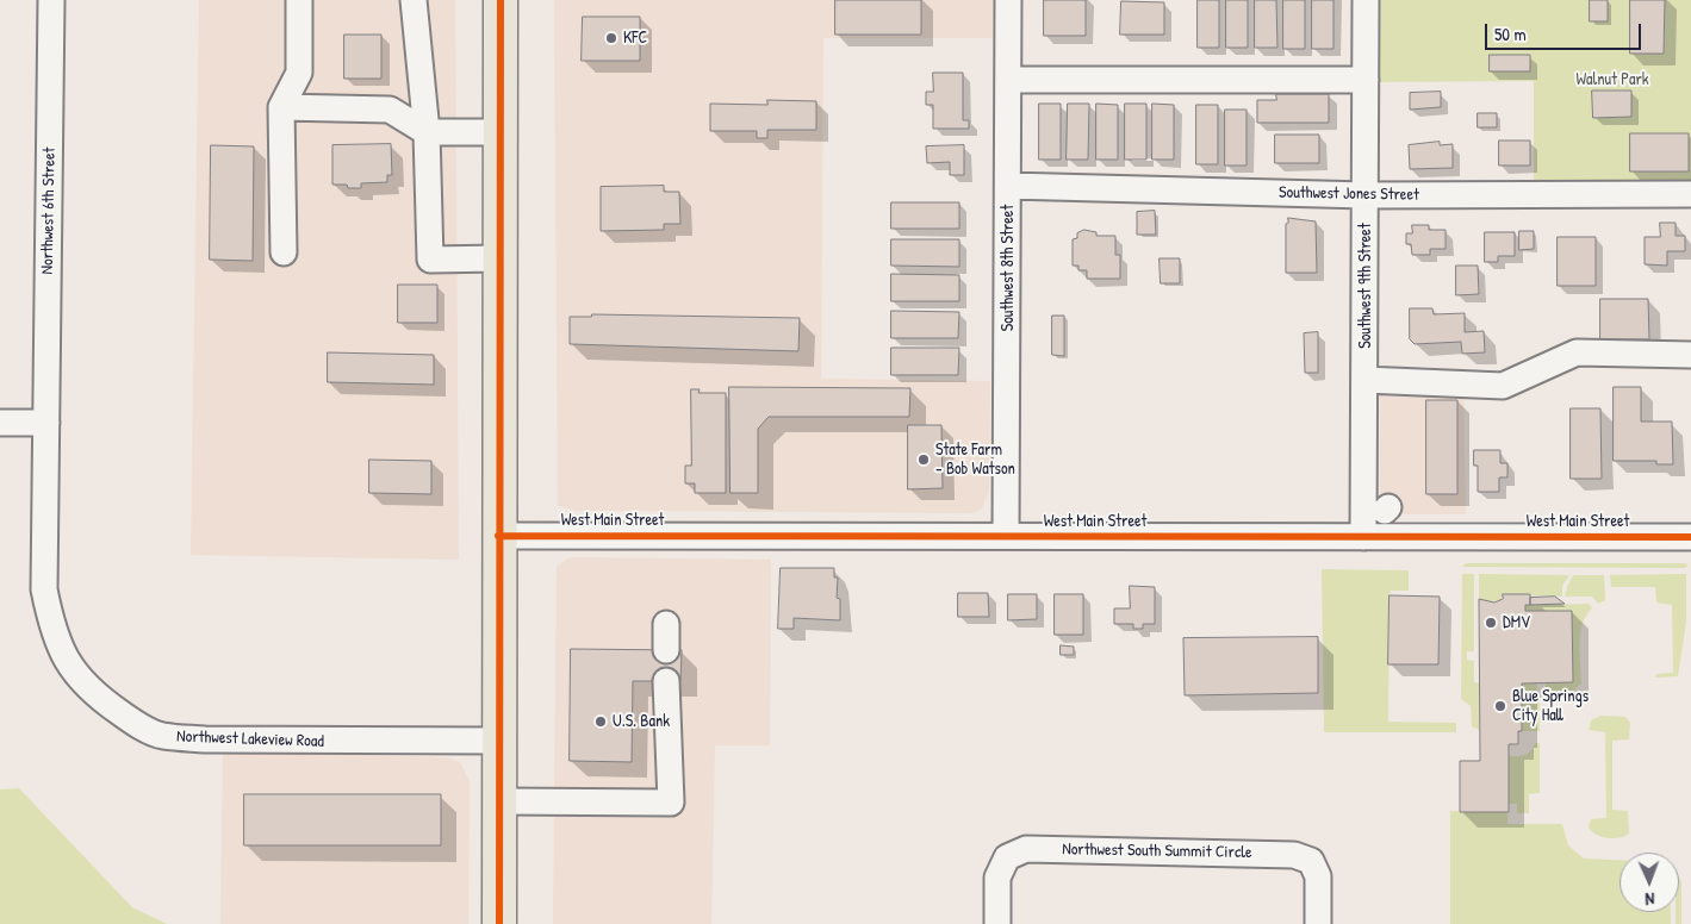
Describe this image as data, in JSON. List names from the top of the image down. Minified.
{"streets":{"street":["Southwest Jones Street","Northwest 6th Street","Southwest 8th Street","Southwest 9th Street","West Main Street","Northwest Lakeview Road","Northwest South Summit Circle"]},"crossings":[["Southwest Jones Street","Southwest 8th Street"],["Southwest Jones Street","Southwest 9th Street"],["Northwest 6th Street","Northwest Lakeview Road"],["Southwest 8th Street","West Main Street"],["Southwest 9th Street","West Main Street"]],"parks":["Walnut Park"],"places":["KFC","State Farm - Bob Watson","DMV","Blue Springs City Hall","U.S. Bank"],"scale_bar":"50 m","north":"bottom"}
